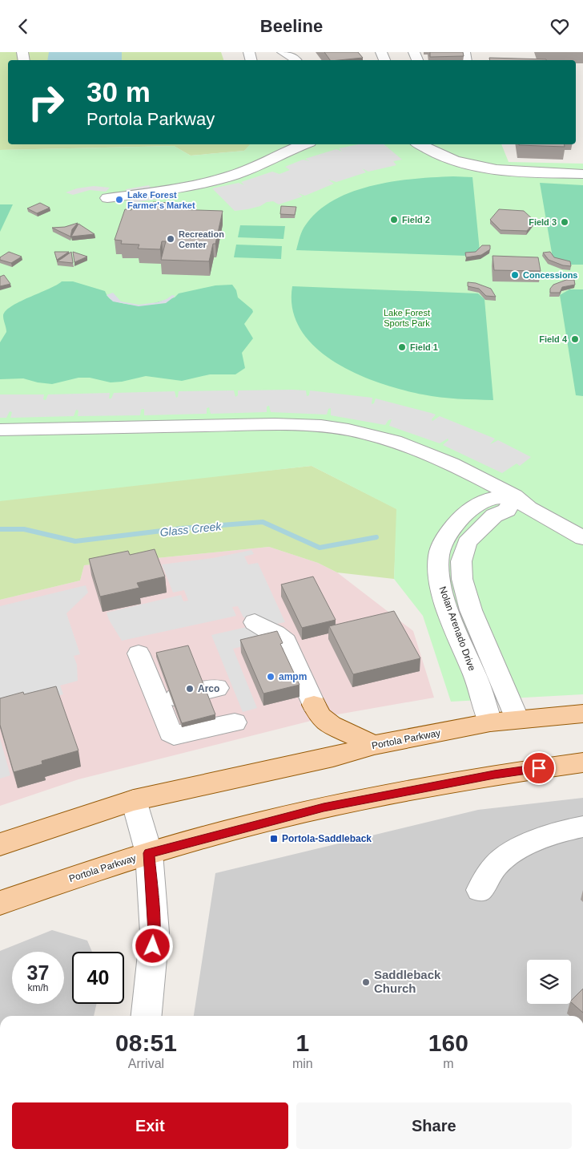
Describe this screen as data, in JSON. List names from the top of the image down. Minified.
{"streets":{"main road":["Portola Parkway"],"street":["Nolan Arenado Drive"]},"crossings":[["Nolan Arenado Drive","Portola Parkway"]],"water":["Glass Creek"],"parks":["Lake Forest Sports Park"],"places":{"other":["Lake Forest Farmer's Market","Field 2","Field 3","Recreation Center","Concessions","Field 4","Field 1","ampm","Arco","Saddleback Church"],"transit":["Portola-Saddleback"]},"page":{"header":"Beeline","turn":["30 m","Portola Parkway"],"speed":"37 km/h","limit":"40","eta":["08:51","Arrival","1","min","160","m"],"buttons":["Exit","Share"]}}
